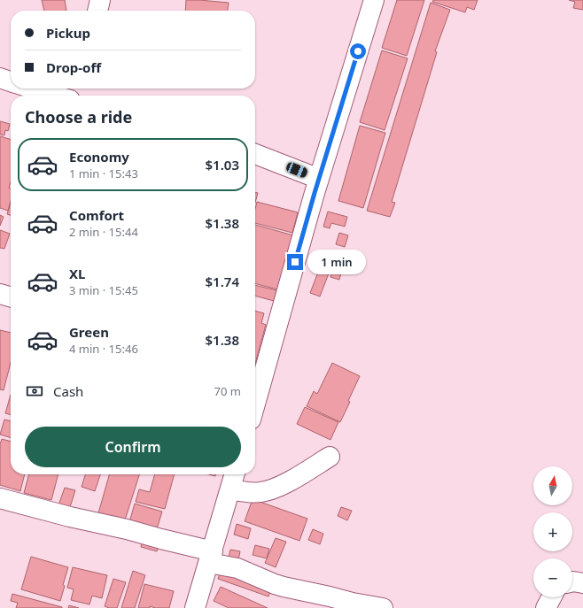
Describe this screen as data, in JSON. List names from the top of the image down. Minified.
{"north":"top","page":{"banner":["Pickup","Drop-off"],"heading":"Choose a ride","list":[{"name":"Economy","note":"1 min · 15:43","value":"$1.03"},{"name":"Comfort","note":"2 min · 15:44","value":"$1.38"},{"name":"XL","note":"3 min · 15:45","value":"$1.74"},{"name":"Green","note":"4 min · 15:46","value":"$1.38"}],"bubble":"1 min","pay":["Cash","70 m"],"buttons":"Confirm","map_buttons":["+","−"]}}
